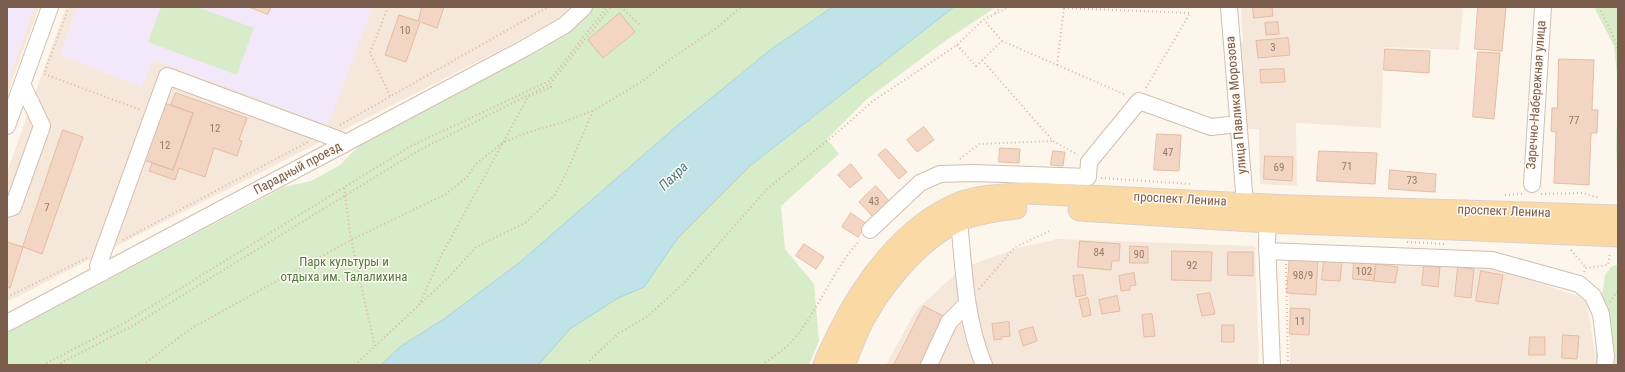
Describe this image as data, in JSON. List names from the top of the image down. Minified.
{"streets":{"main road":["проспект Ленина"],"street":["Заречно-Набережная улица","улица Павлика Морозова","Парадный проезд"]},"crossings":[["улица Павлика Морозова","проспект Ленина"]],"water":["Пахра"],"parks":["Парк культуры и отдыха им. Талалихина"],"house_numbers":["10","3","77","12","12","47","71","69","73","43","7","84","90","92","102","98/9","11"]}
